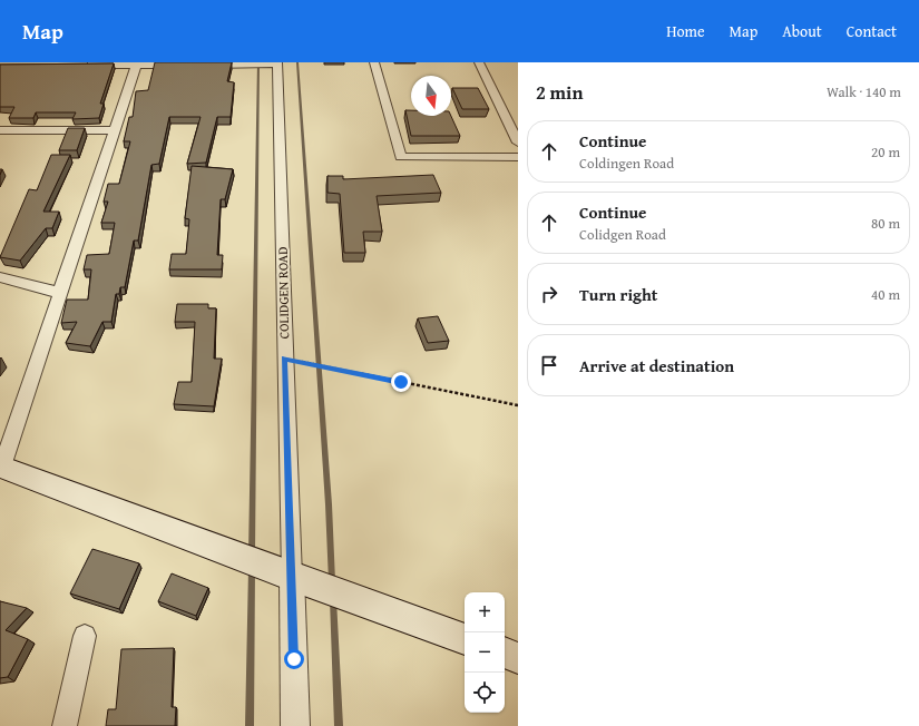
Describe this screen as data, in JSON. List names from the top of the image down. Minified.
{"streets":{"street":["COLIDGEN ROAD"]},"north":"bottom","page":{"header":"Map","nav":["Home","Map","About","Contact"],"heading":["2 min","Walk · 140 m"],"list":[["Continue","Coldingen Road","20 m"],["Continue","Colidgen Road","80 m"],["Turn right","40 m"],"Arrive at destination"],"map_buttons":["+","−"]}}
